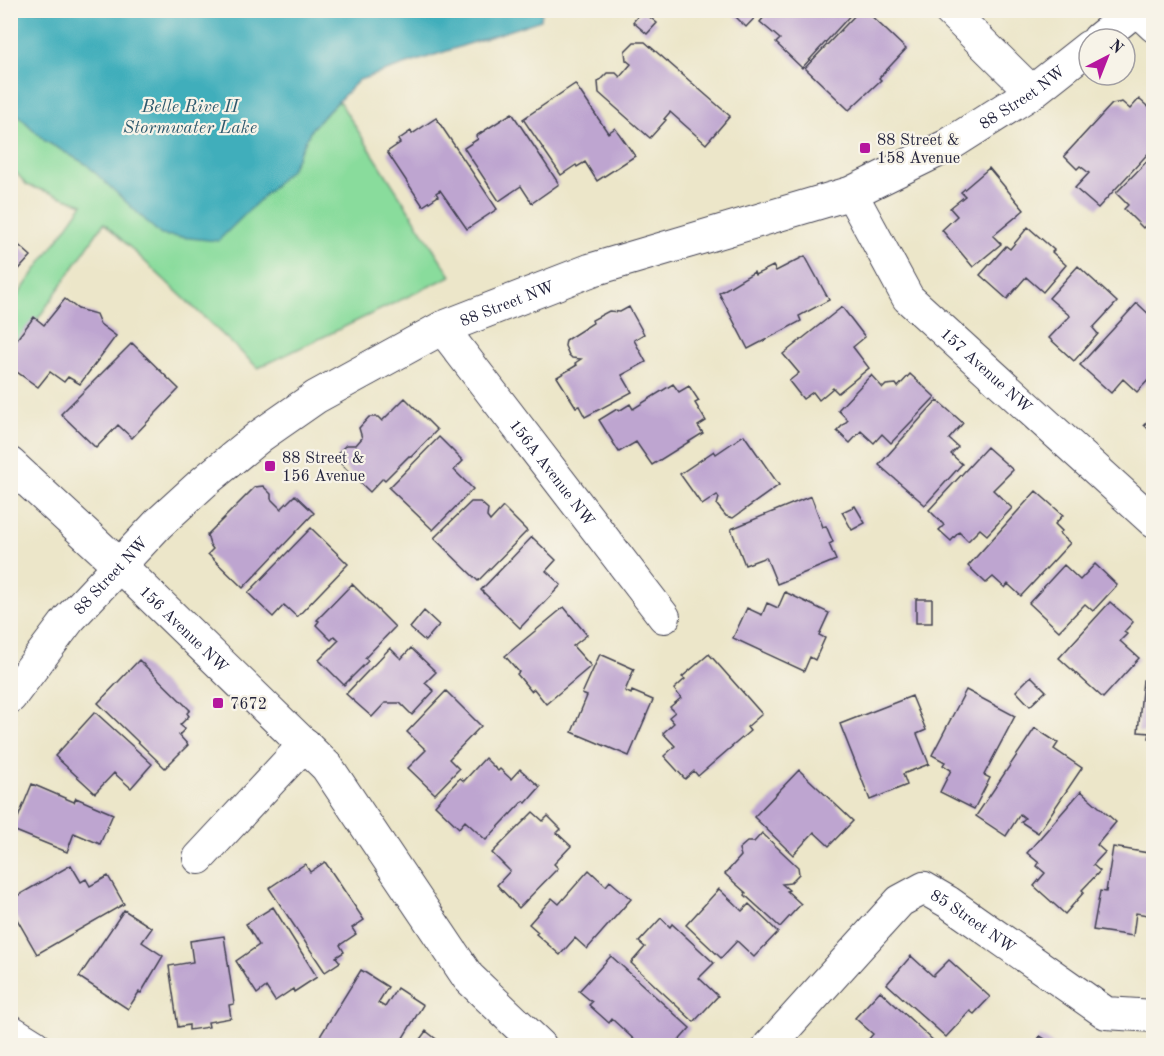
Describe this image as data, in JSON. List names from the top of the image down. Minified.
{"streets":{"street":["88 Street NW","157 Avenue NW","156A Avenue NW","156 Avenue NW","85 Street NW"]},"crossings":[["88 Street NW","157 Avenue NW"],["88 Street NW","156A Avenue NW"],["88 Street NW","156 Avenue NW"]],"water":["Belle Rive II Stormwater Lake"],"places":{"transit":["88 Street & 158 Avenue","88 Street & 156 Avenue","7672"]},"north":"top right"}
